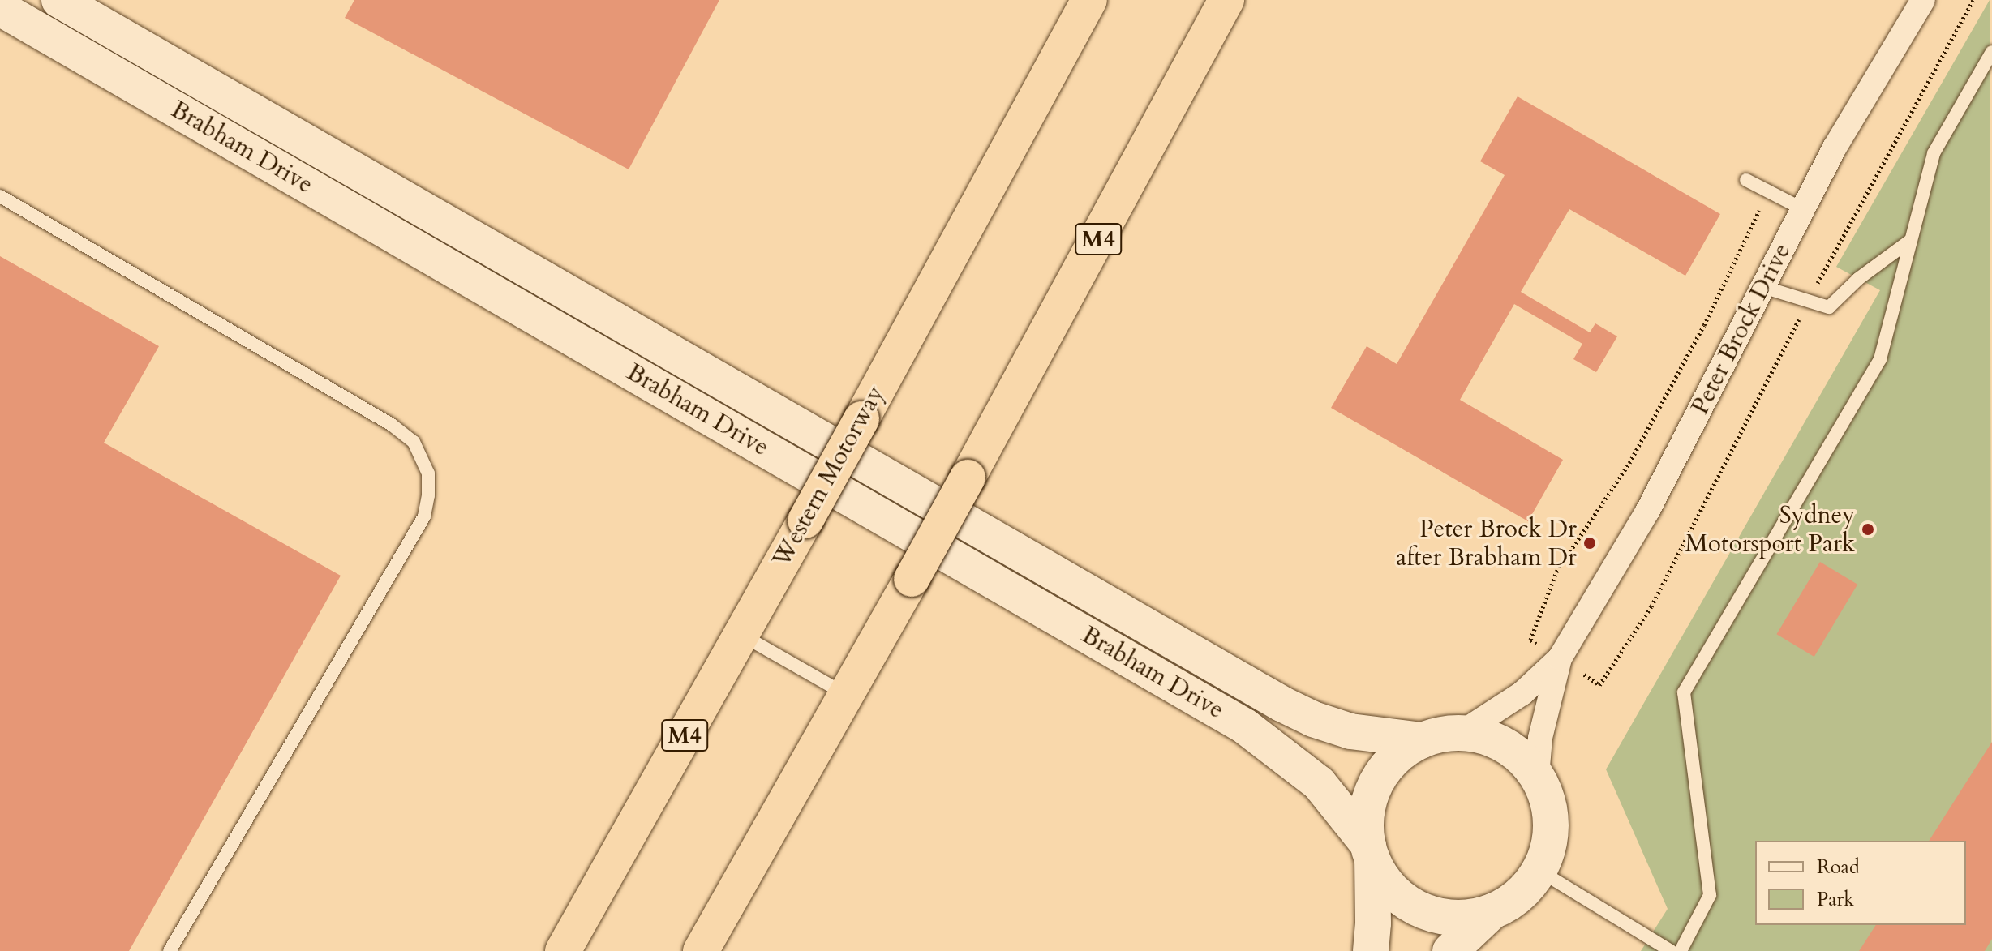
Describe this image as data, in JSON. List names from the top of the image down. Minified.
{"streets":{"highway":["M4","Western Motorway"],"main road":["Brabham Drive"],"street":["Peter Brock Drive"]},"crossings":[["Brabham Drive","Peter Brock Drive"]],"places":["Sydney Motorsport Park","Peter Brock Dr after Brabham Dr"],"legend":["Road","Park"]}
